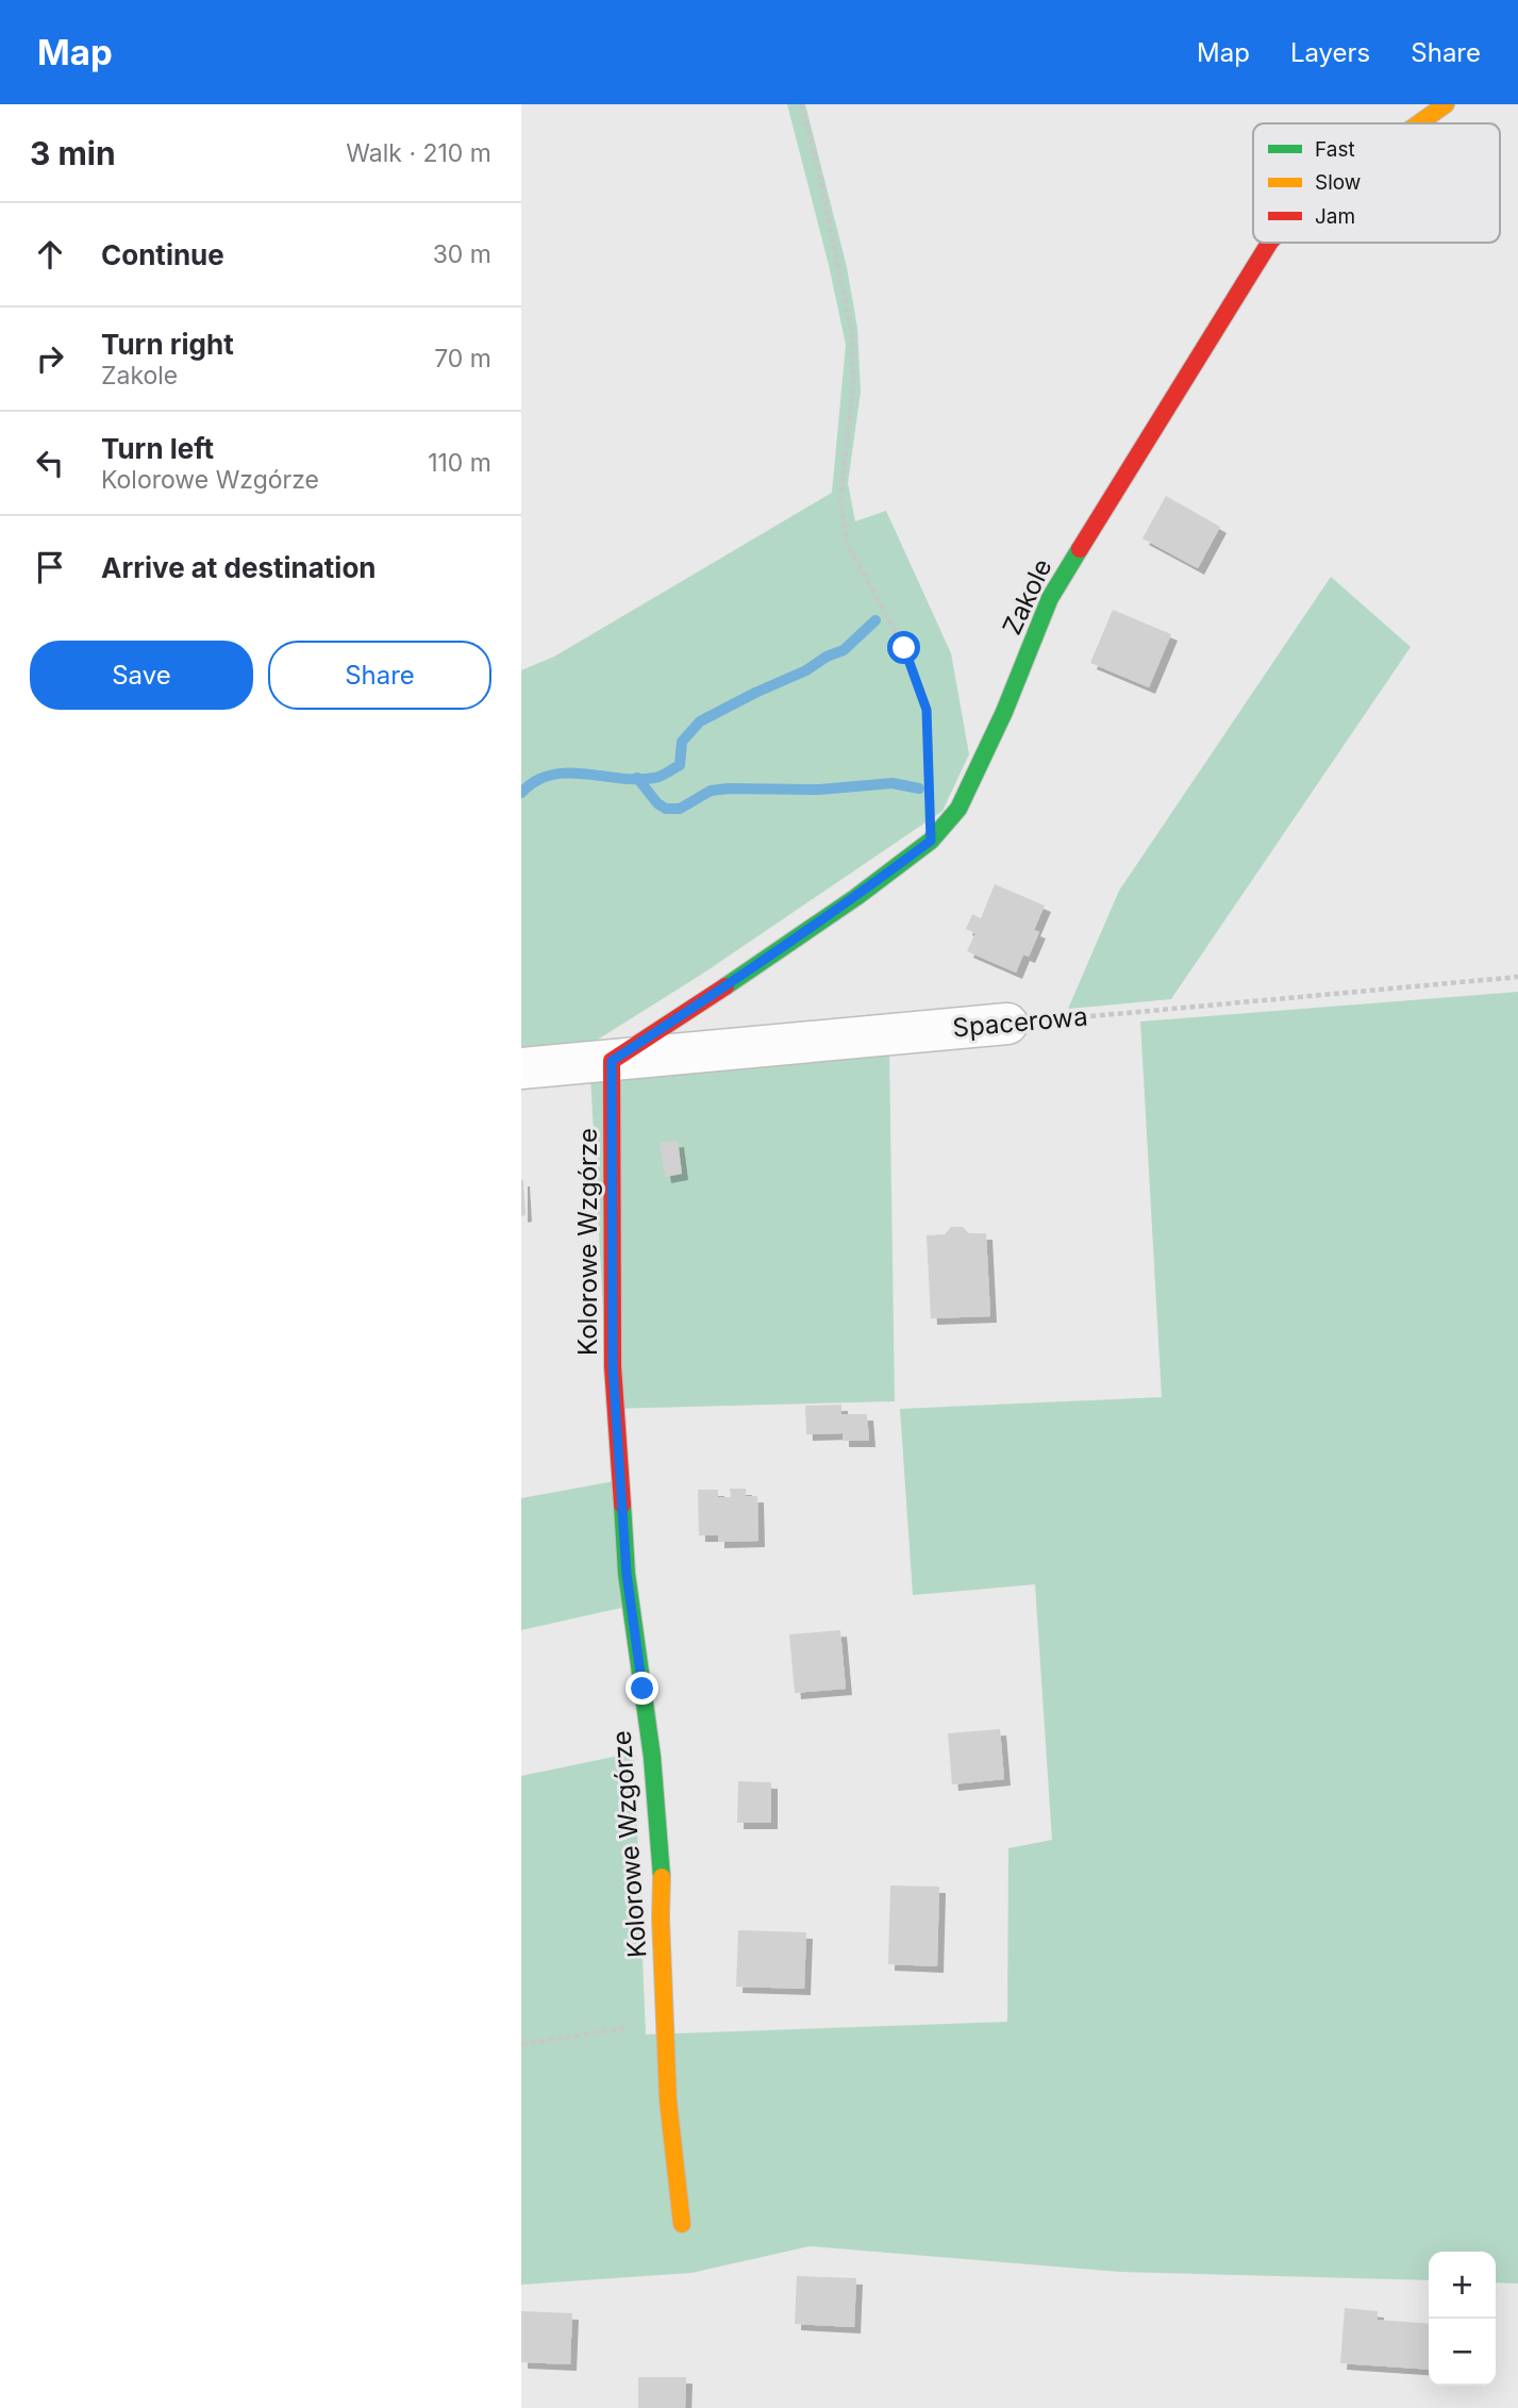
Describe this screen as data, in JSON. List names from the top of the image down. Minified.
{"streets":{"street":["Zakole","Spacerowa","Kolorowe Wzgórze"]},"crossings":[["Zakole","Spacerowa"],["Zakole","Kolorowe Wzgórze"],["Spacerowa","Kolorowe Wzgórze"]],"legend":["Fast","Slow","Jam"],"page":{"header":"Map","nav":["Map","Layers","Share"],"heading":["3 min","Walk · 210 m"],"list":[["Continue","30 m"],["Turn right","Zakole","70 m"],["Turn left","Kolorowe Wzgórze","110 m"],"Arrive at destination"],"buttons":["Save","Share"],"map_buttons":["+","−"]}}
